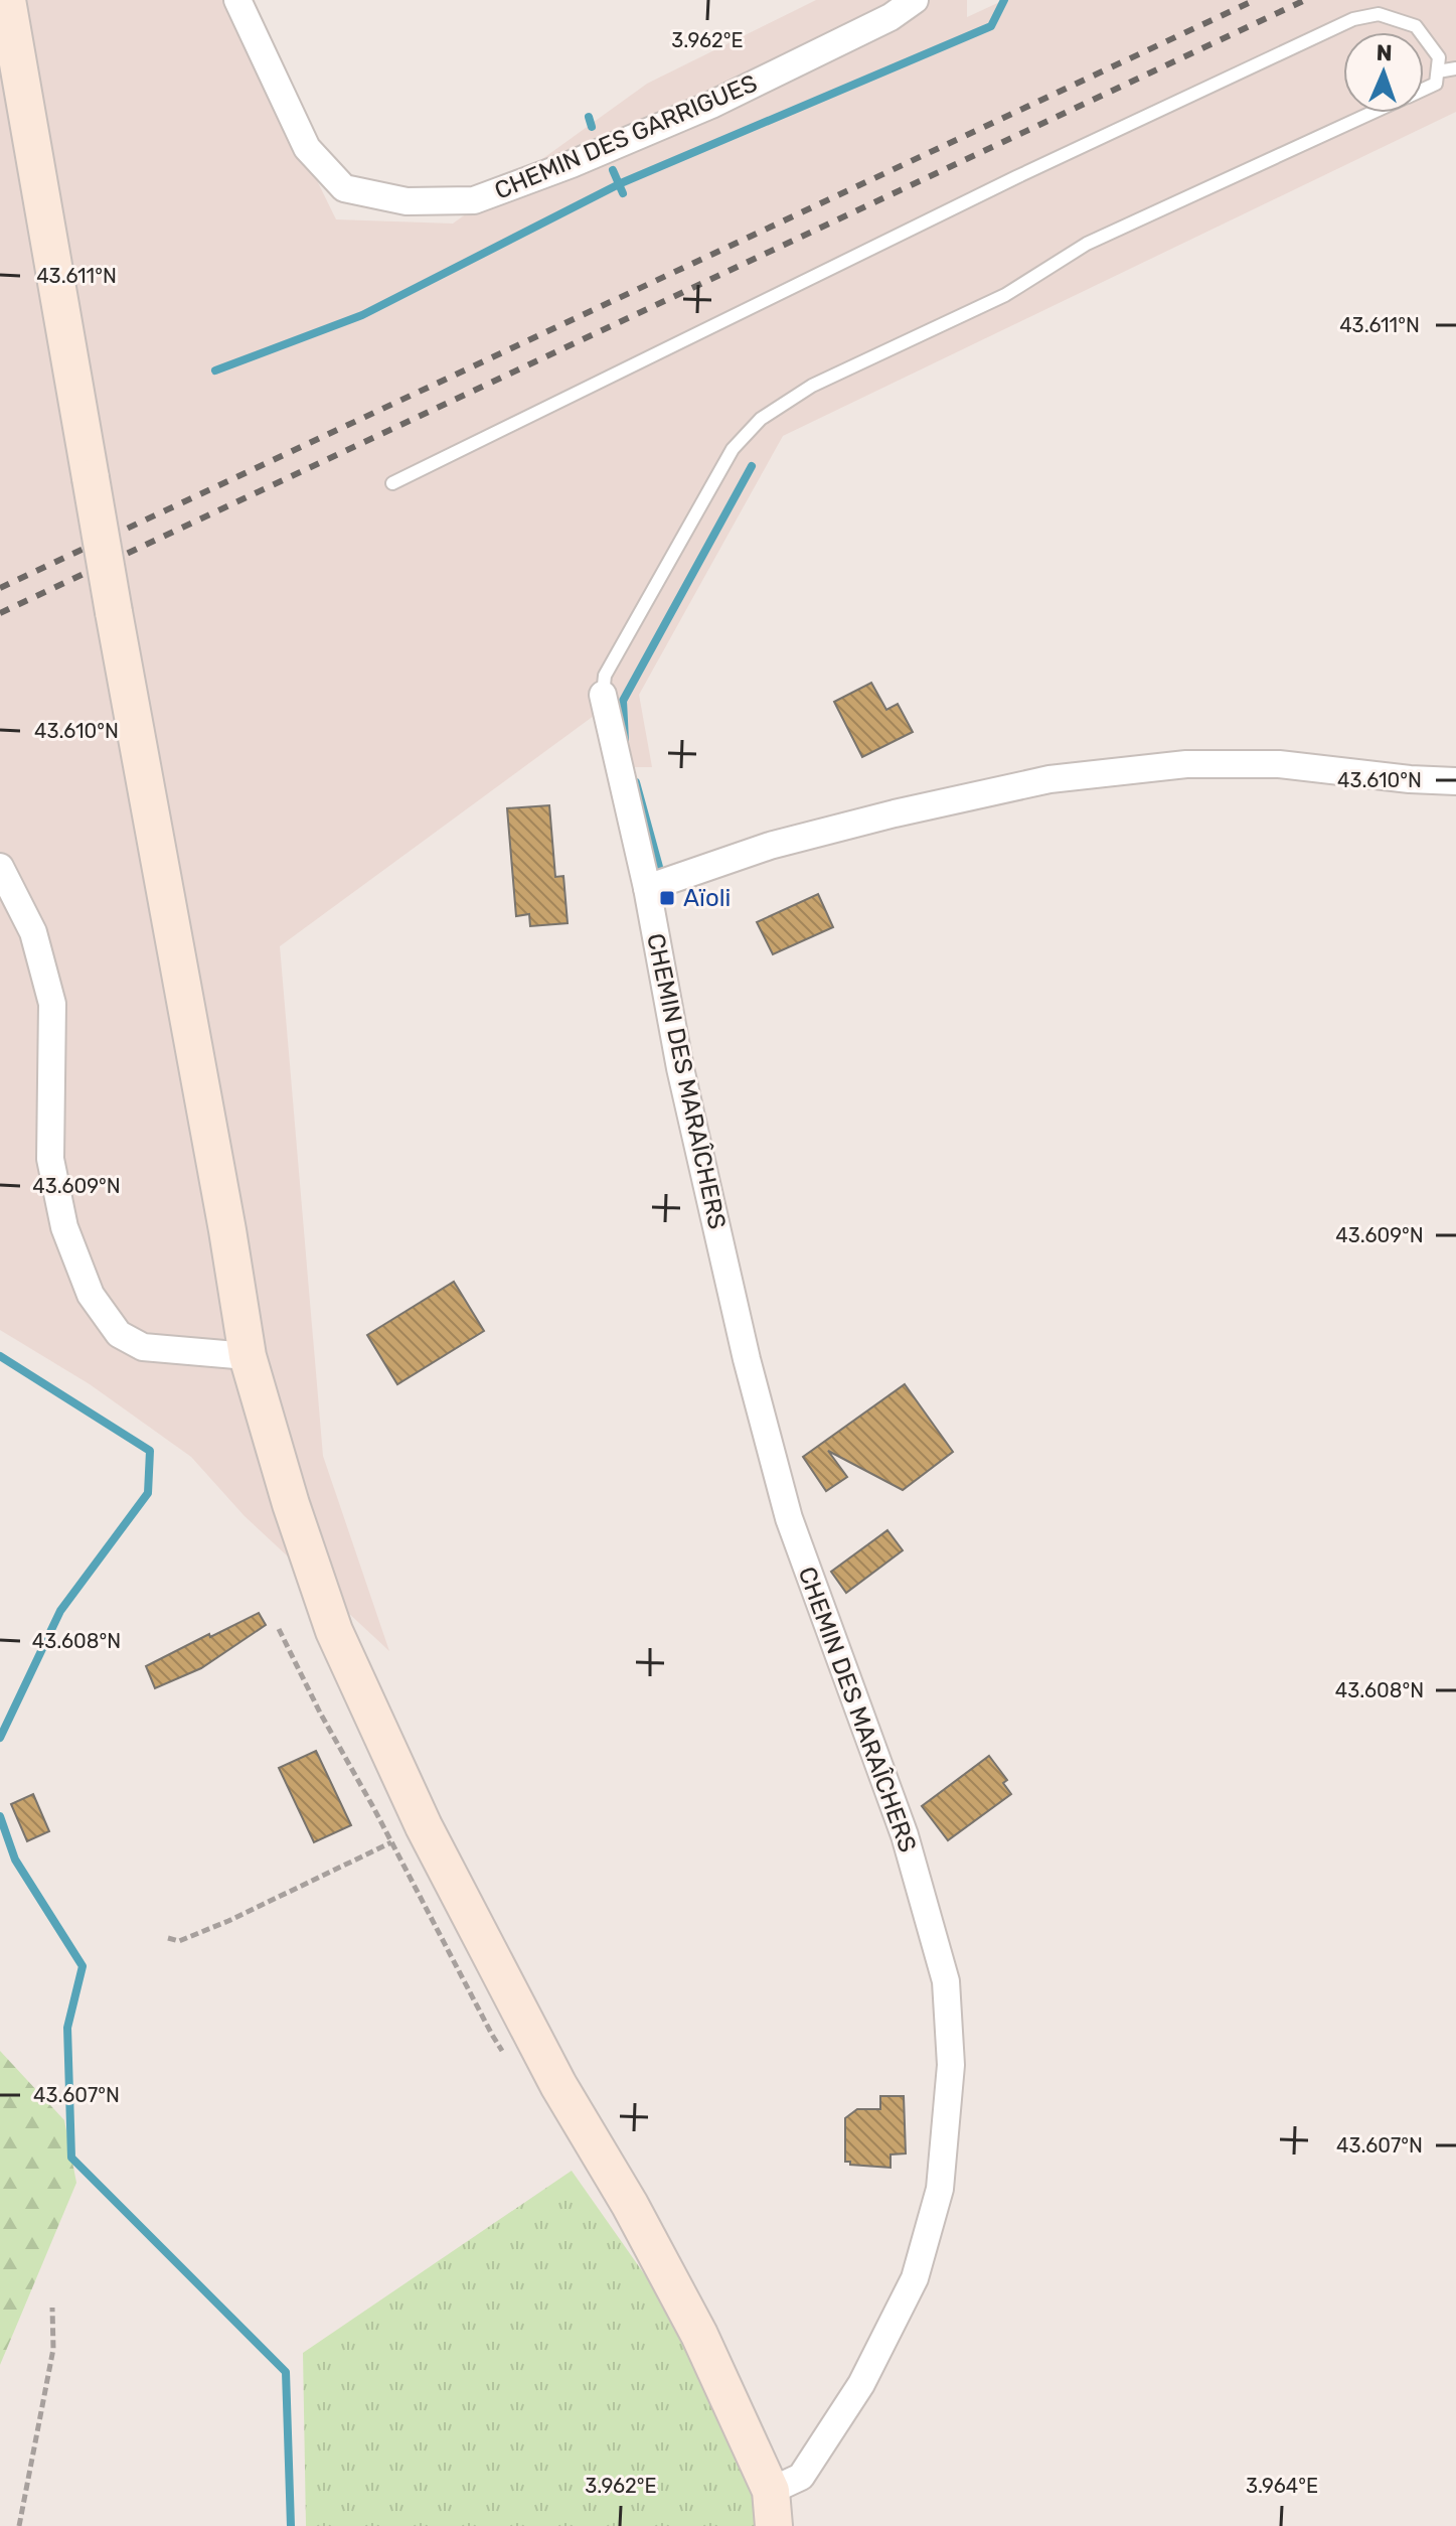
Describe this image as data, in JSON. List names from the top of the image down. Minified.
{"streets":{"street":["CHEMIN DES GARRIGUES","CHEMIN DES MARAÎCHERS"]},"places":{"transit":["Aïoli"]},"north":"top","coordinates":["3.962°E","43.611°N","43.610°N","43.609°N","43.608°N","43.607°N","3.964°E"]}
